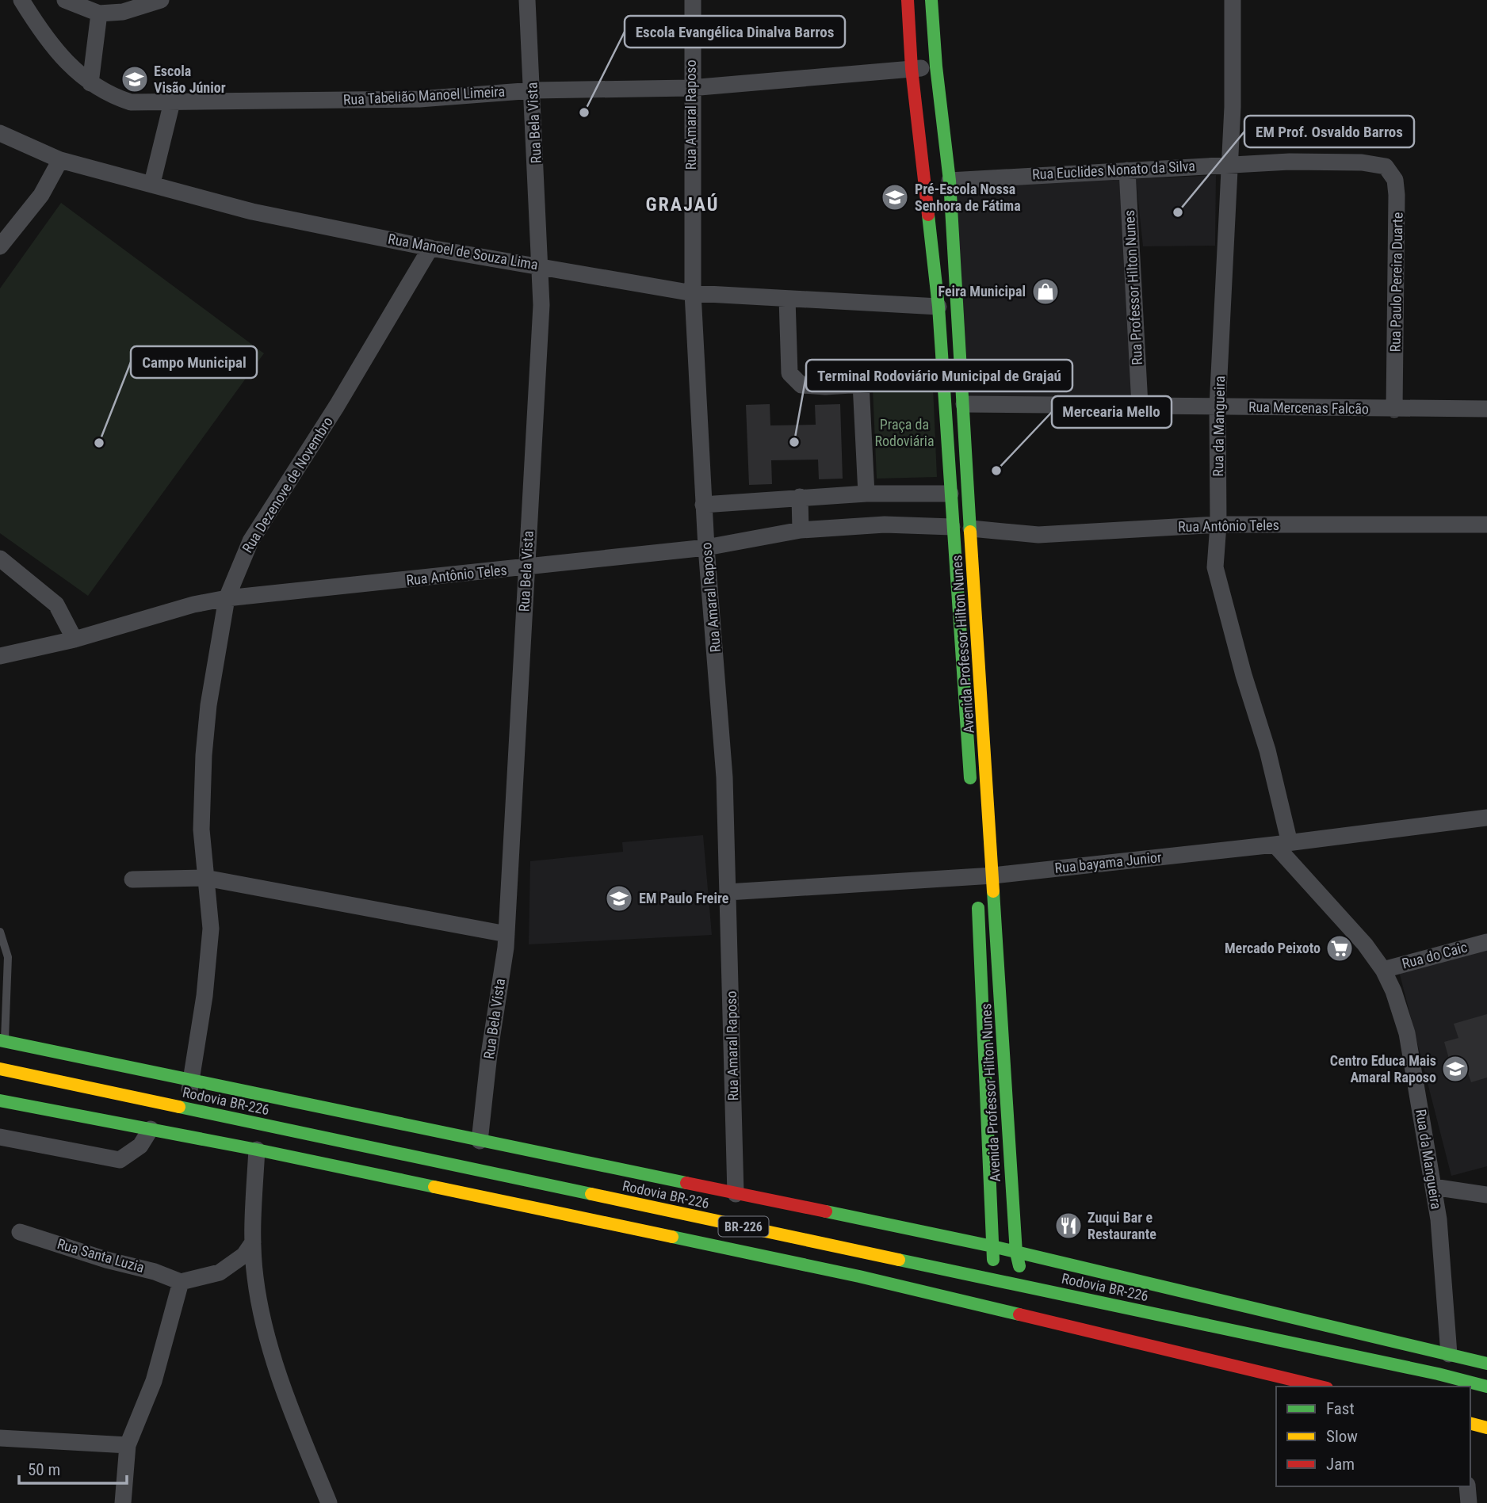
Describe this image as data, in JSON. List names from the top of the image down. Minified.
{"streets":{"main road":["Avenida Professor Hilton Nunes","Rodovia BR-226","BR-226"],"street":["Rua Tabelião Manoel Limeira","Rua Amaral Raposo","Rua Bela Vista","Rua Euclides Nonato da Silva","Rua Manoel de Souza Lima","Rua Paulo Pereira Duarte","Rua Professor Hilton Nunes","Rua Mercenas Falcão","Rua da Mangueira","Rua Dezenove de Novembro","Rua Antônio Teles","Rua bayama Junior","Rua do Caic","Rua Santa Luzia"]},"crossings":[["Rua Tabelião Manoel Limeira","Rua Amaral Raposo"],["Rua Tabelião Manoel Limeira","Rua Bela Vista"],["Rua Tabelião Manoel Limeira","Avenida Professor Hilton Nunes"],["Rua Amaral Raposo","Rua Manoel de Souza Lima"],["Rua Amaral Raposo","Rua Antônio Teles"],["Rua Amaral Raposo","Rua bayama Junior"],["Rua Bela Vista","Rua Manoel de Souza Lima"],["Rua Bela Vista","Rua Antônio Teles"],["Rua Euclides Nonato da Silva","Rua Paulo Pereira Duarte"],["Rua Euclides Nonato da Silva","Rua Professor Hilton Nunes"],["Rua Euclides Nonato da Silva","Rua da Mangueira"],["Rua Euclides Nonato da Silva","Avenida Professor Hilton Nunes"],["Rua Manoel de Souza Lima","Rua Dezenove de Novembro"],["Rua Manoel de Souza Lima","Avenida Professor Hilton Nunes"],["Rua Paulo Pereira Duarte","Rua Mercenas Falcão"],["Rua Professor Hilton Nunes","Rua Mercenas Falcão"],["Rua Mercenas Falcão","Rua da Mangueira"],["Rua Mercenas Falcão","Avenida Professor Hilton Nunes"],["Rua da Mangueira","Rua Antônio Teles"],["Rua da Mangueira","Rua bayama Junior"],["Rua da Mangueira","Rua do Caic"],["Rua Dezenove de Novembro","Rua Antônio Teles"],["Rua Dezenove de Novembro","Rodovia BR-226"],["Rua Antônio Teles","Avenida Professor Hilton Nunes"],["Avenida Professor Hilton Nunes","Rua bayama Junior"],["Avenida Professor Hilton Nunes","Rodovia BR-226"]],"districts":["GRAJAÚ"],"parks":["Praça da Rodoviária"],"places":{"school or university":["Escola Visão Júnior","Pré-Escola Nossa Senhora de Fátima","EM Paulo Freire","Centro Educa Mais Amaral Raposo"],"other":["Escola Evangélica Dinalva Barros","EM Prof. Osvaldo Barros","Terminal Rodoviário Municipal de Grajaú","Campo Municipal","Mercearia Mello"],"shop":["Feira Municipal"],"supermarket":["Mercado Peixoto"],"restaurant":["Zuqui Bar e Restaurante"]},"legend":["Fast","Slow","Jam"],"scale_bar":"50 m"}
